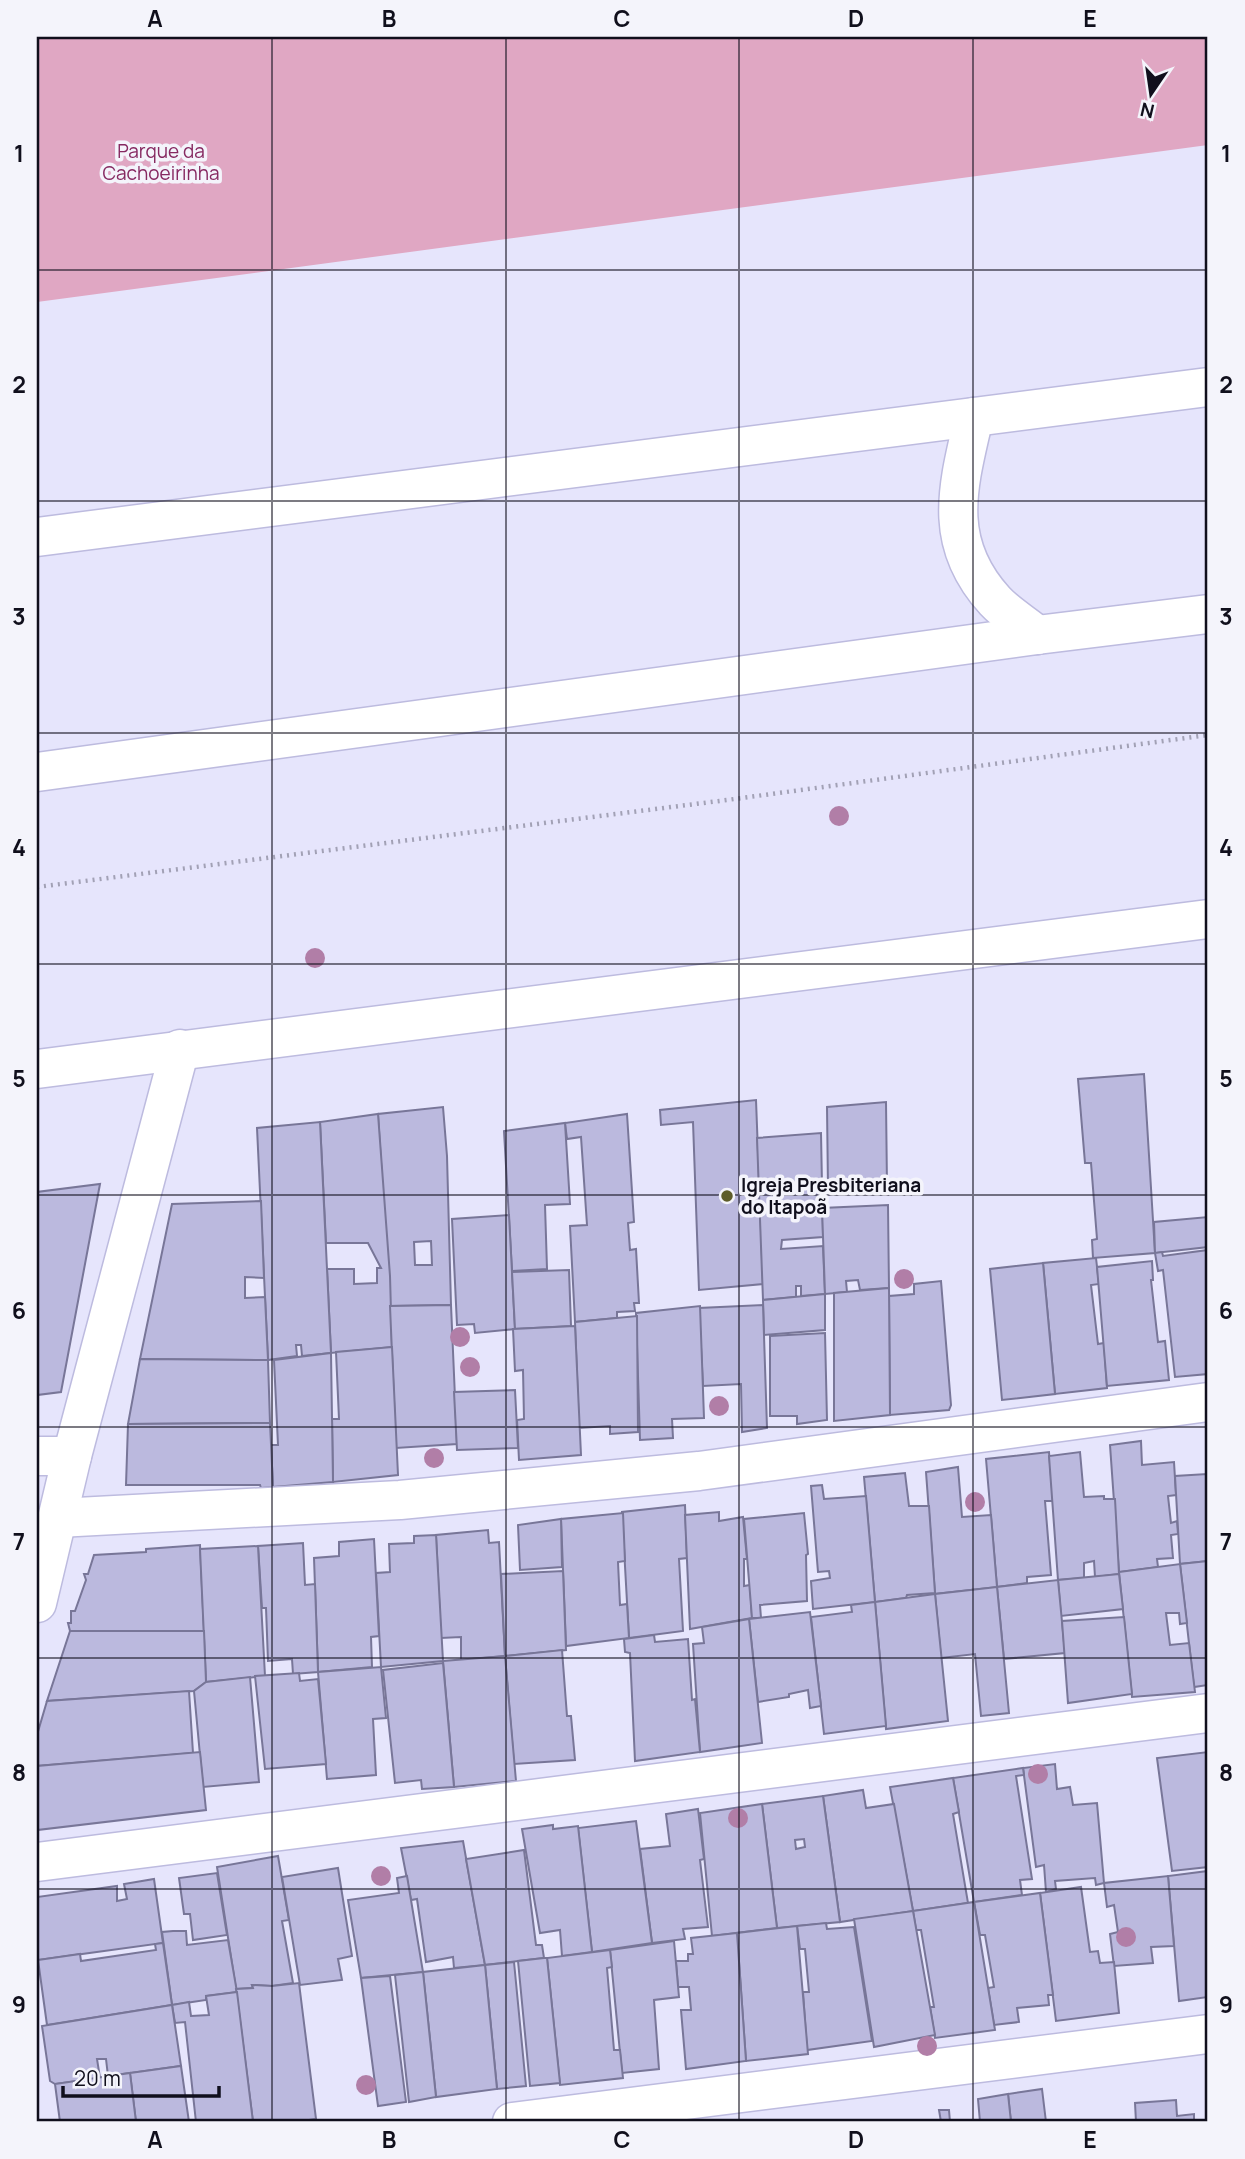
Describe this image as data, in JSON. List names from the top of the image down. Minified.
{"parks":["Parque da Cachoeirinha"],"places":["Igreja Presbiteriana do Itapoã"],"scale_bar":"20 m","north":"bottom","grid":{"columns":["A","B","C","D","E"],"rows":["1","2","3","4","5","6","7","8","9"]}}
